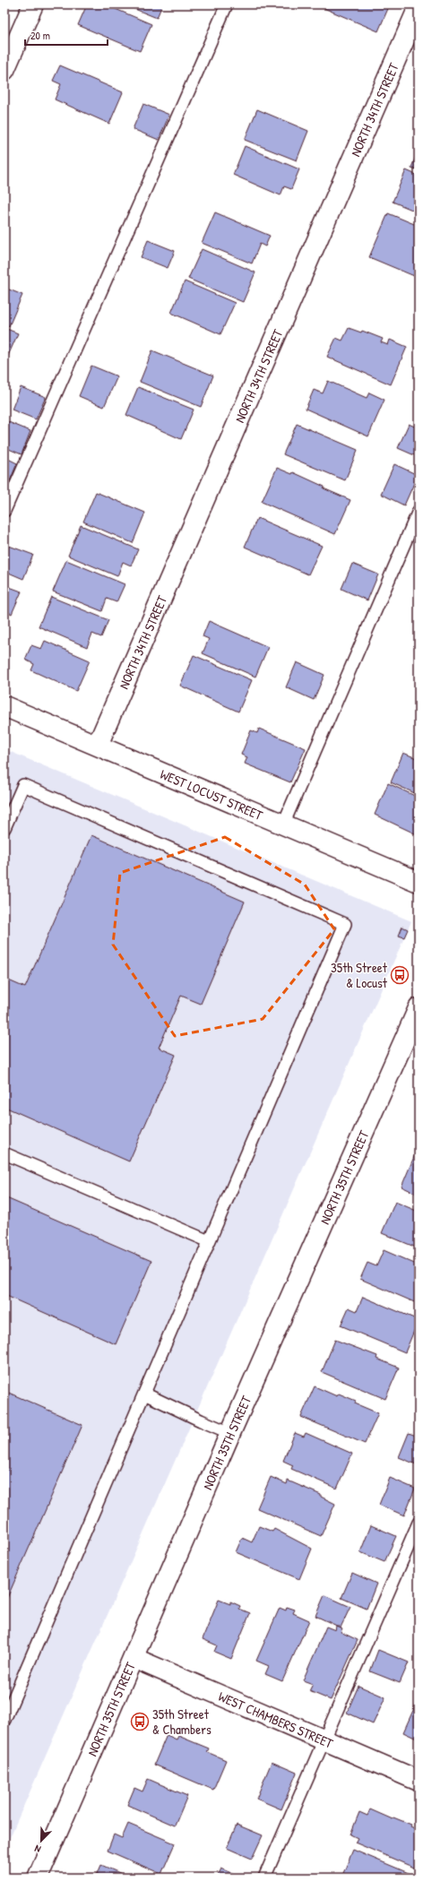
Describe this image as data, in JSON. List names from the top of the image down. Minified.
{"streets":{"street":["NORTH 34TH STREET","WEST LOCUST STREET","NORTH 35TH STREET","WEST CHAMBERS STREET"]},"crossings":[["NORTH 34TH STREET","WEST LOCUST STREET"],["NORTH 35TH STREET","WEST CHAMBERS STREET"]],"places":{"bus stop":["35th Street & Locust","35th Street & Chambers"]},"scale_bar":"20 m","north":"bottom left"}
